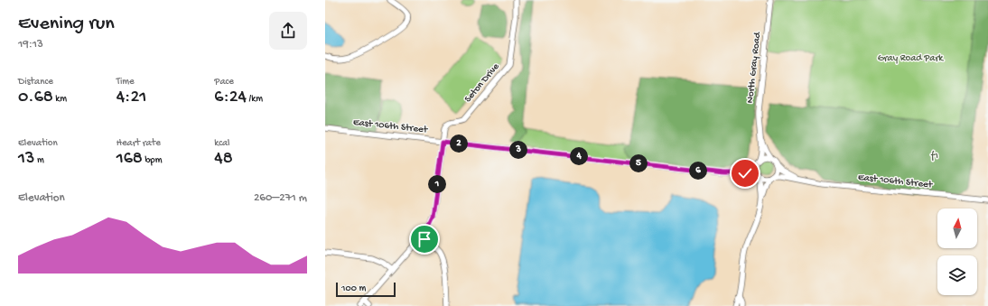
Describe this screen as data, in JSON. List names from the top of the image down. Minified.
{"streets":{"street":["North Gray Road","Seton Drive","East 106th Street"]},"crossings":[["North Gray Road","East 106th Street"],["Seton Drive","East 106th Street"]],"parks":["Gray Road Park","f1"],"scale_bar":"100 m","north":"top","page":{"heading":["Evening run","19:13"],"stats":[["Distance","0.68 km"],["Time","4:21"],["Pace","6:24 /km"],["Elevation","13 m"],["Heart rate","168 bpm"],["kcal","48"]],"pins":["2","3","4","5","6","1"],"chart":["Elevation","260–271 m"],"scale":"100 m"}}
